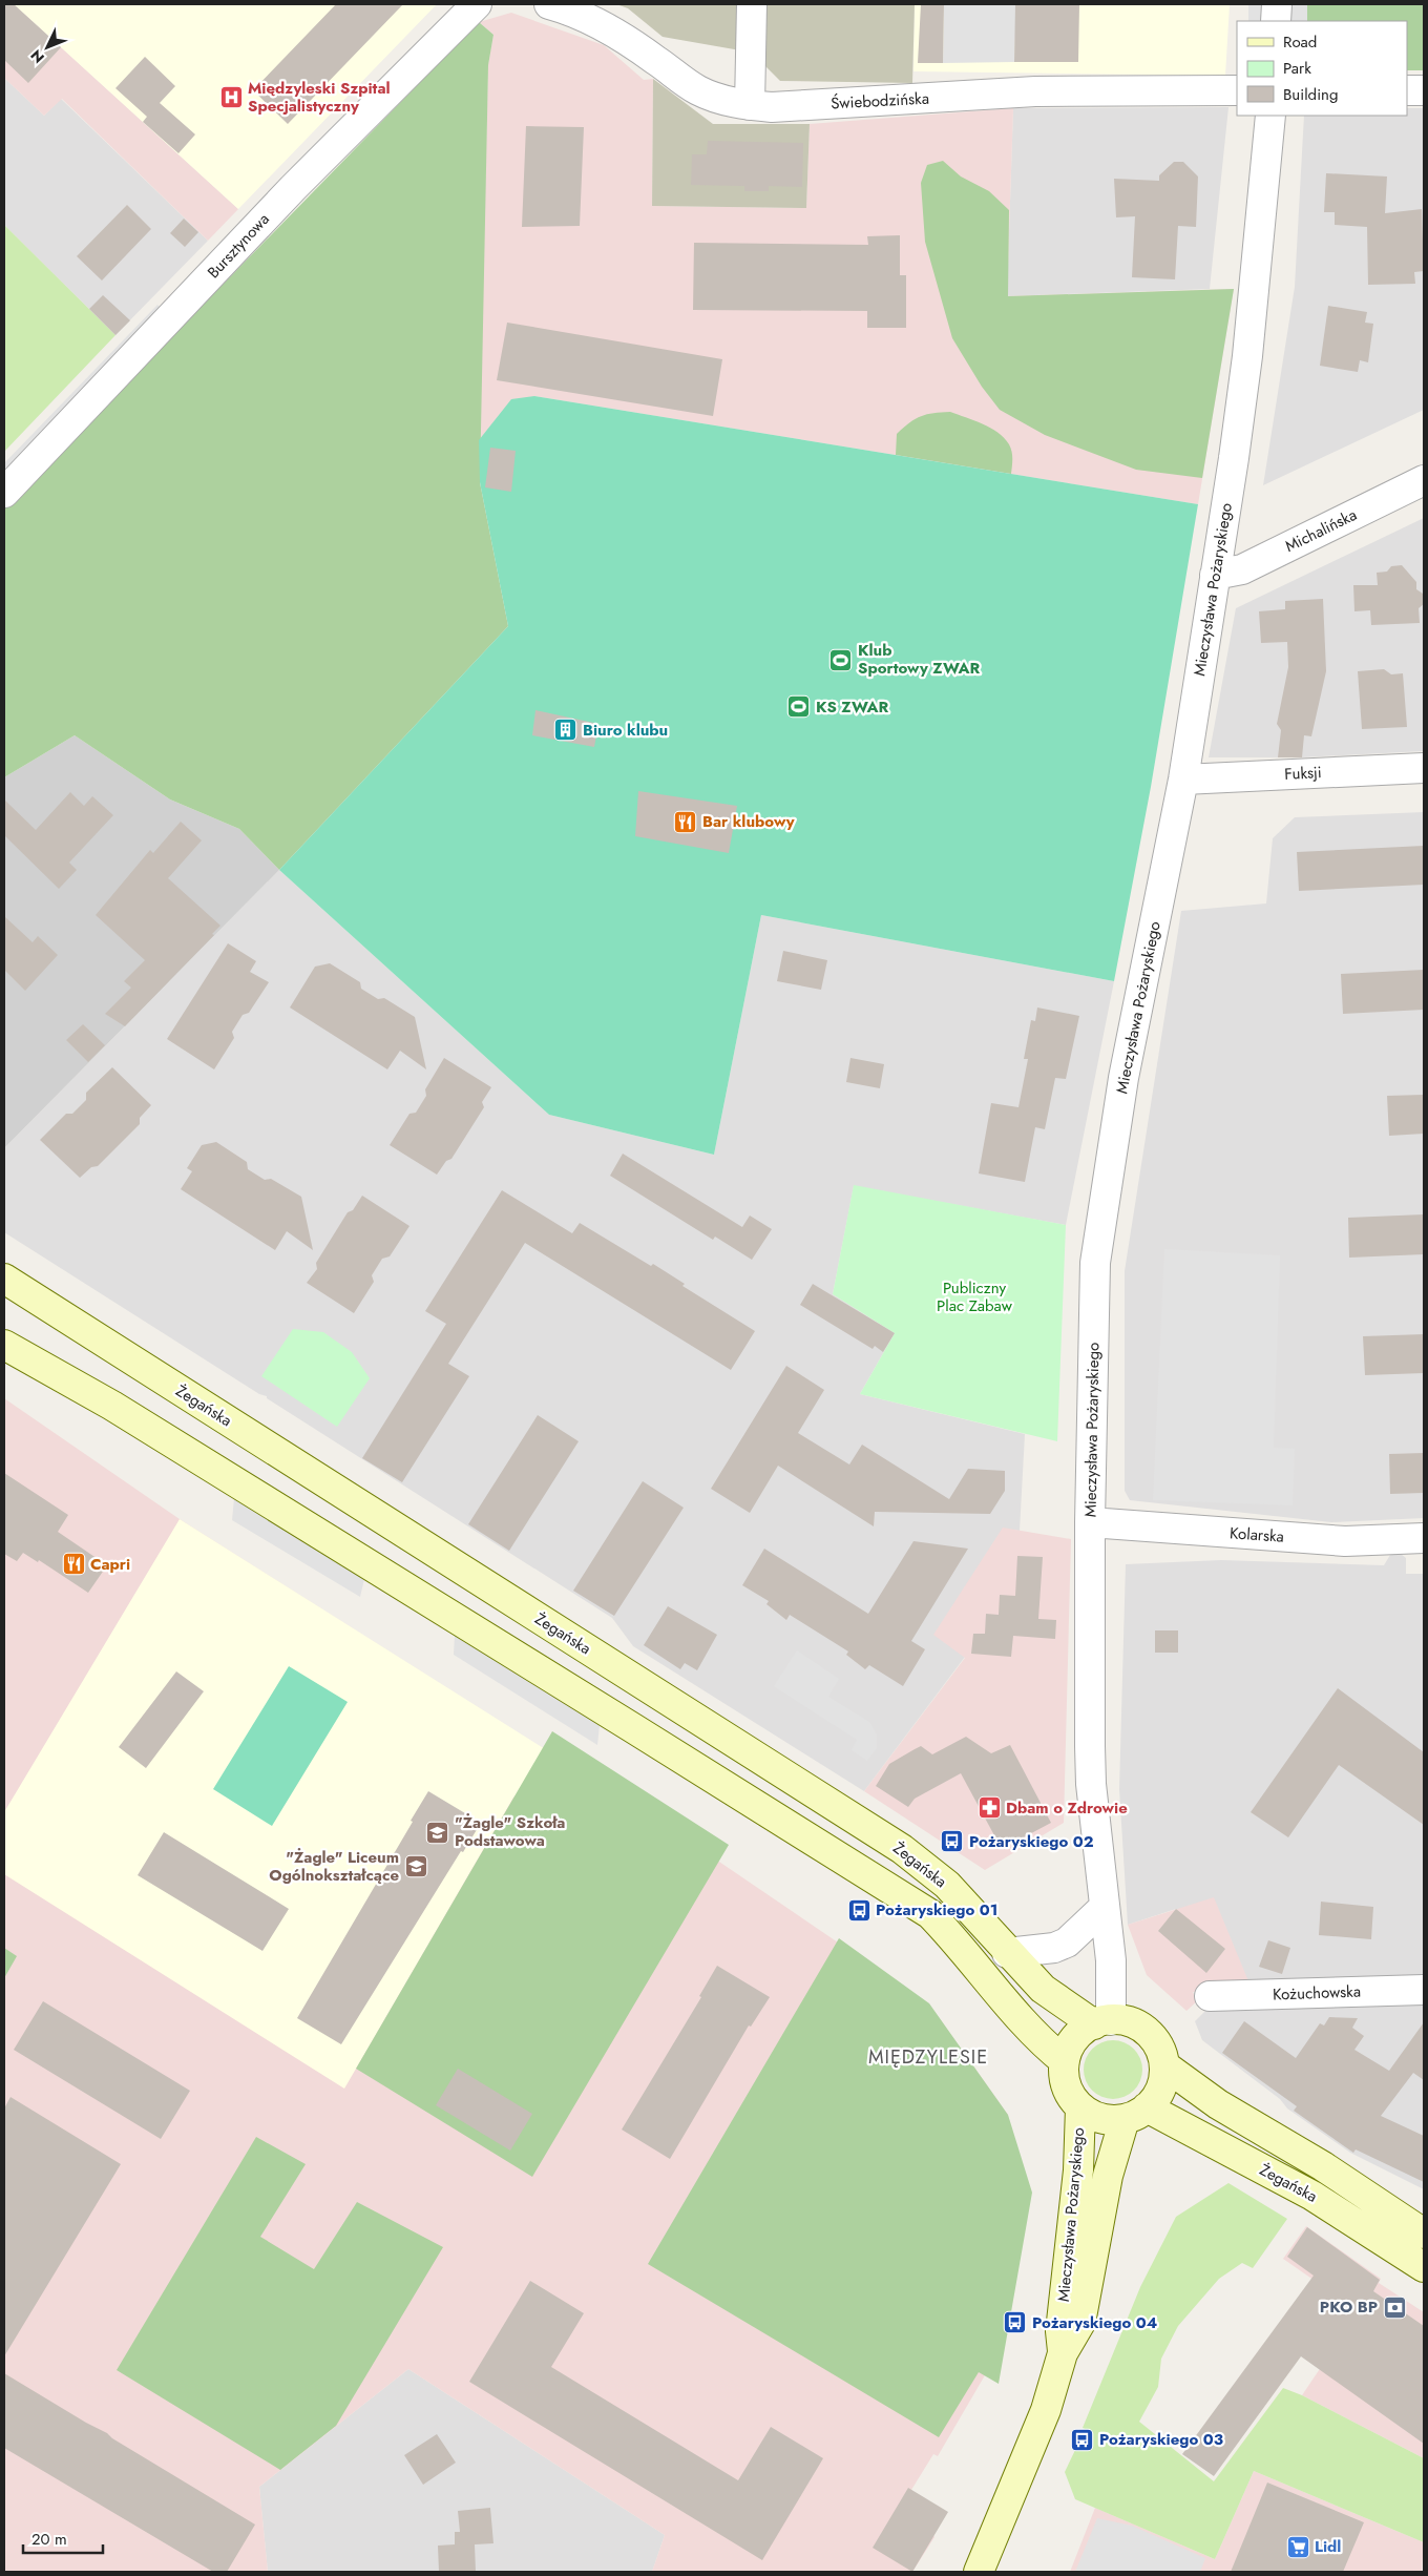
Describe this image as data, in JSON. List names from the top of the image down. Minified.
{"streets":{"street":["Świebodzińska","Bursztynowa","Michalińska","Mieczysława Pożaryskiego","Fuksji","Żegańska","Kolarska","Kożuchowska"]},"crossings":[["Michalińska","Mieczysława Pożaryskiego"],["Mieczysława Pożaryskiego","Fuksji"],["Mieczysława Pożaryskiego","Żegańska"],["Mieczysława Pożaryskiego","Kolarska"]],"districts":["MIĘDZYLESIE"],"parks":["Publiczny Plac Zabaw"],"places":{"hospital":["Międzyleski Szpital Specjalistyczny"],"sports":["Klub Sportowy ZWAR","KS ZWAR"],"building":["Biuro klubu"],"restaurant":["Bar klubowy","Capri"],"pharmacy":["Dbam o Zdrowie"],"school or university":["\"Żagle\" Szkoła Podstawowa","\"Żagle\" Liceum Ogólnokształcące"],"bus stop":["Pożaryskiego 02","Pożaryskiego 01","Pożaryskiego 04","Pożaryskiego 03"],"bank":["PKO BP"],"supermarket":["Lidl"]},"legend":["Road","Park","Building"],"scale_bar":"20 m","north":"bottom left"}
